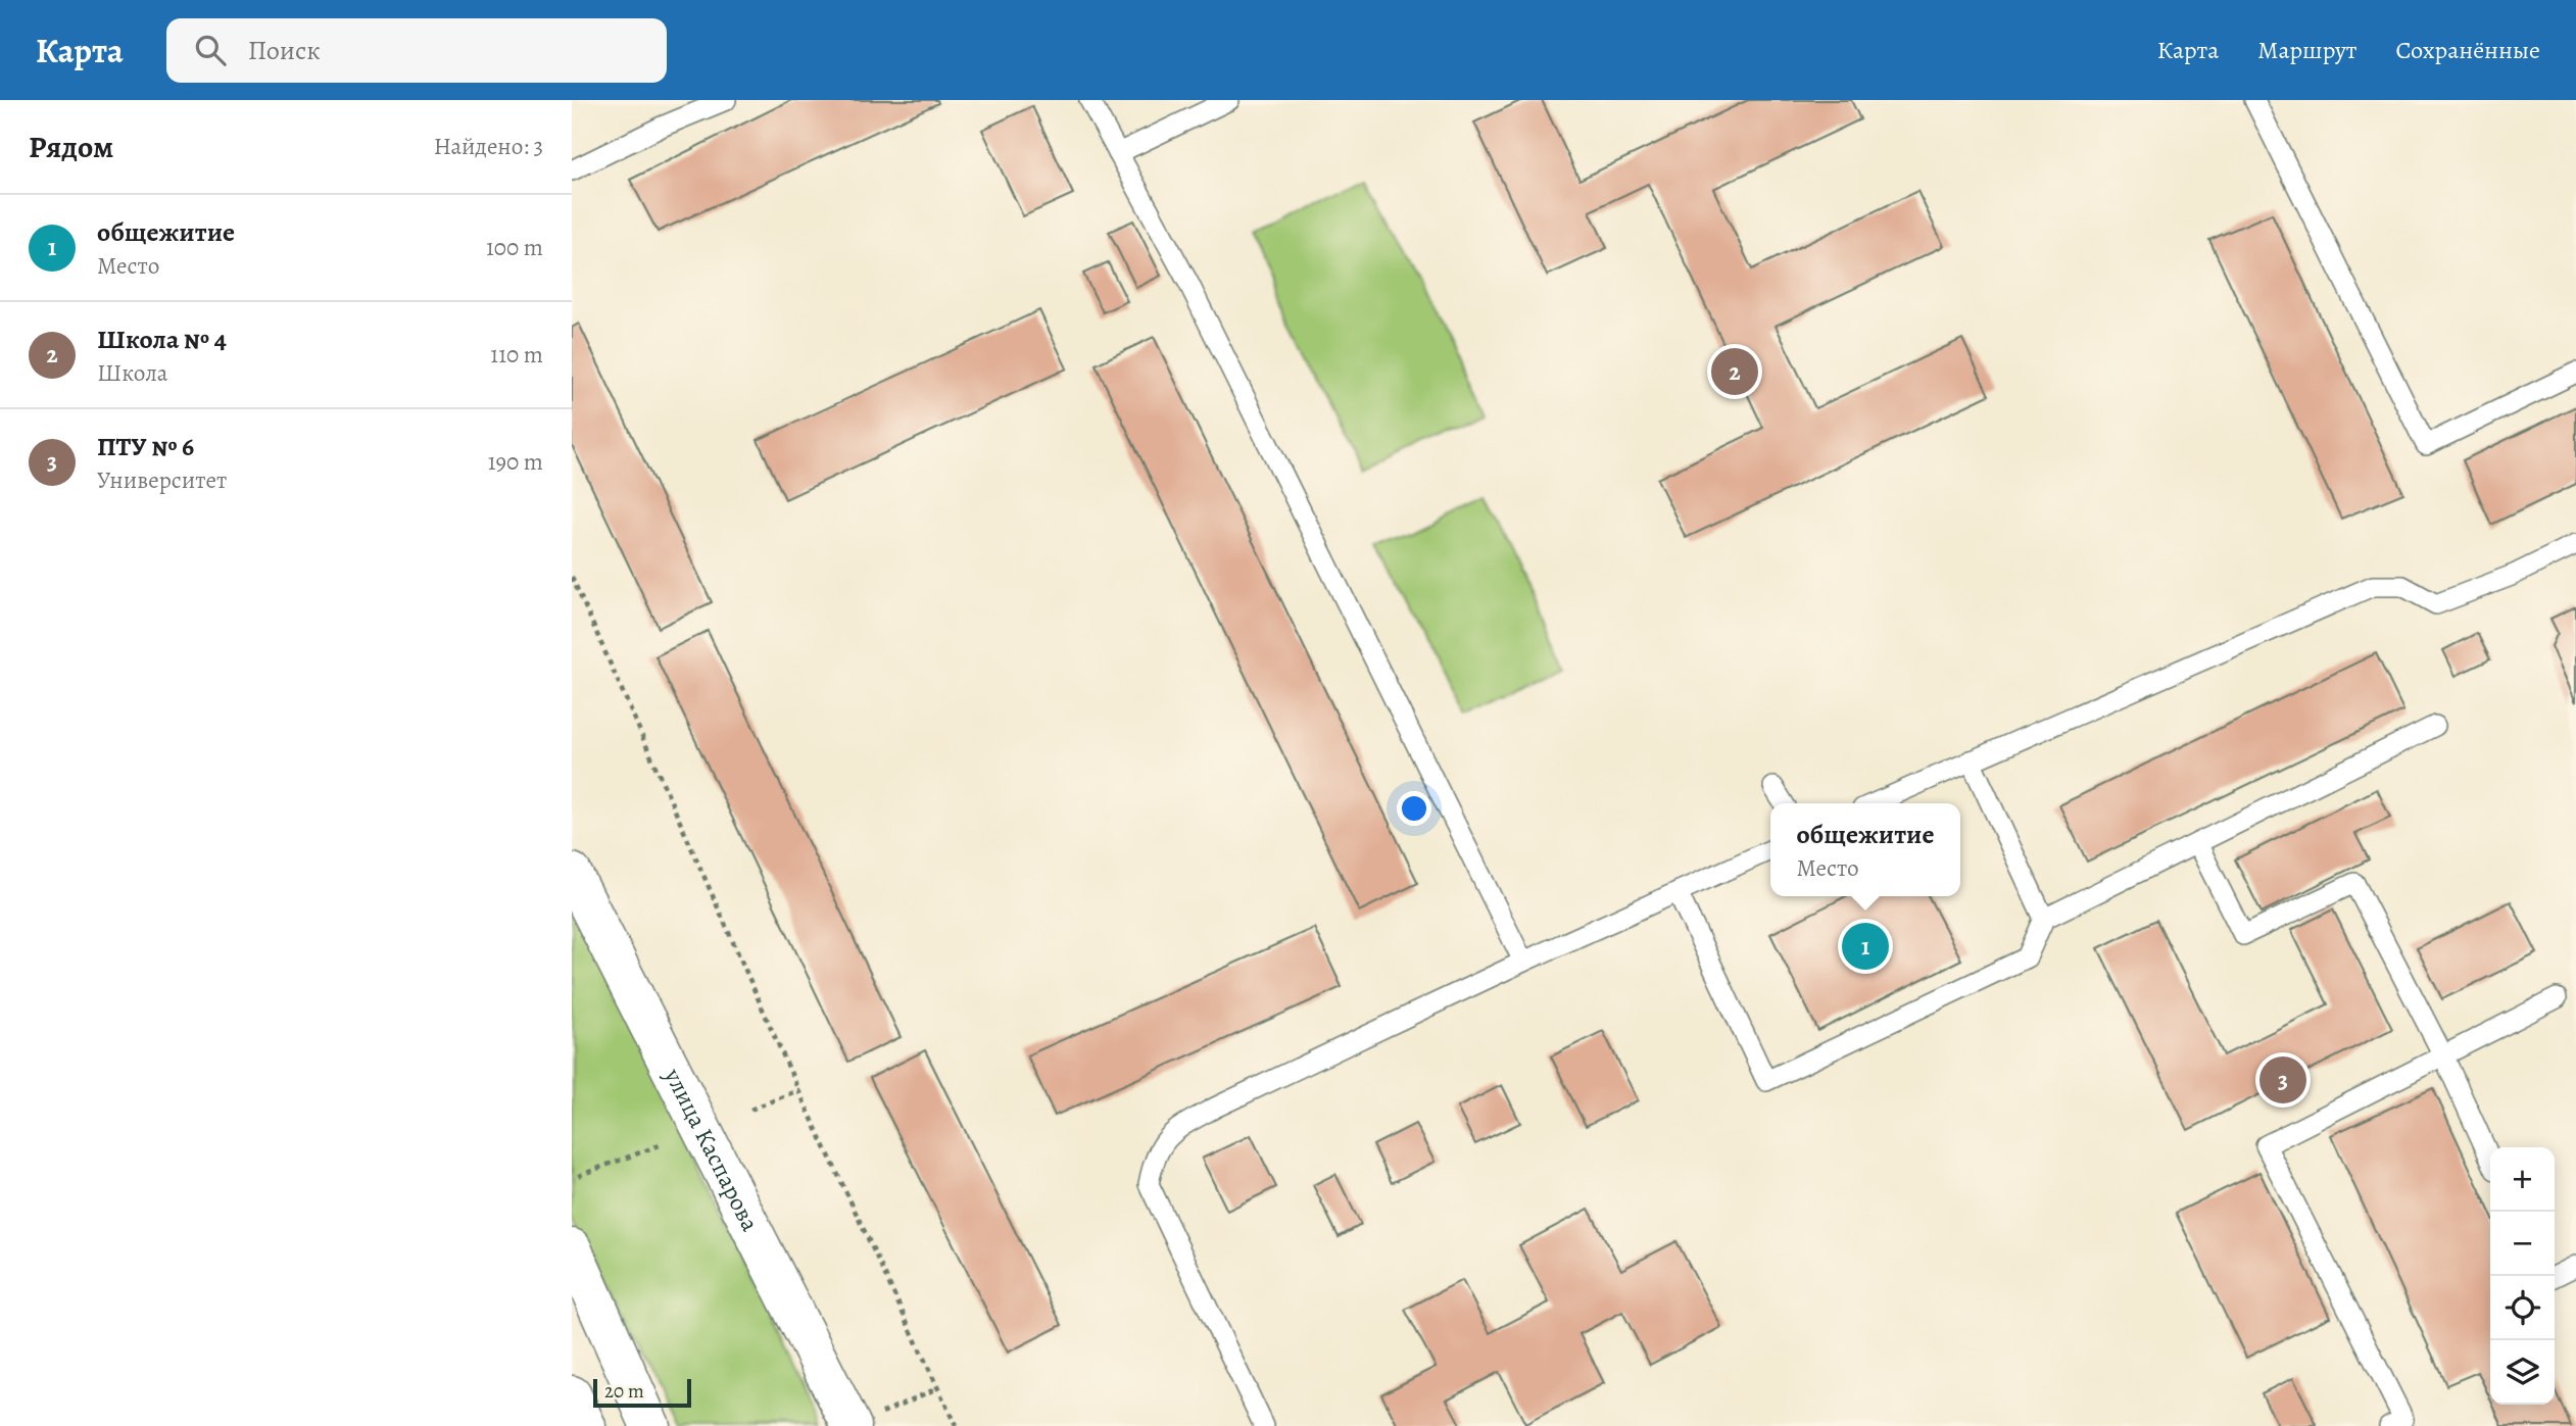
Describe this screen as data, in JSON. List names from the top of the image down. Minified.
{"streets":{"street":["улица Каспарова"]},"scale_bar":"20 m","page":{"header":"Карта","search":"Поиск","nav":["Карта","Маршрут","Сохранённые"],"heading":["Рядом","Найдено: 3"],"list":[{"mark":"1","name":"общежитие","note":"Место","value":"100 m"},{"mark":"2","name":"Школа № 4","note":"Школа","value":"110 m"},{"mark":"3","name":"ПТУ № 6","note":"Университет","value":"190 m"}],"pins":["2","1","3"],"popup":["общежитие","Место"],"map_buttons":["+","−"],"scale":"20 m"}}
